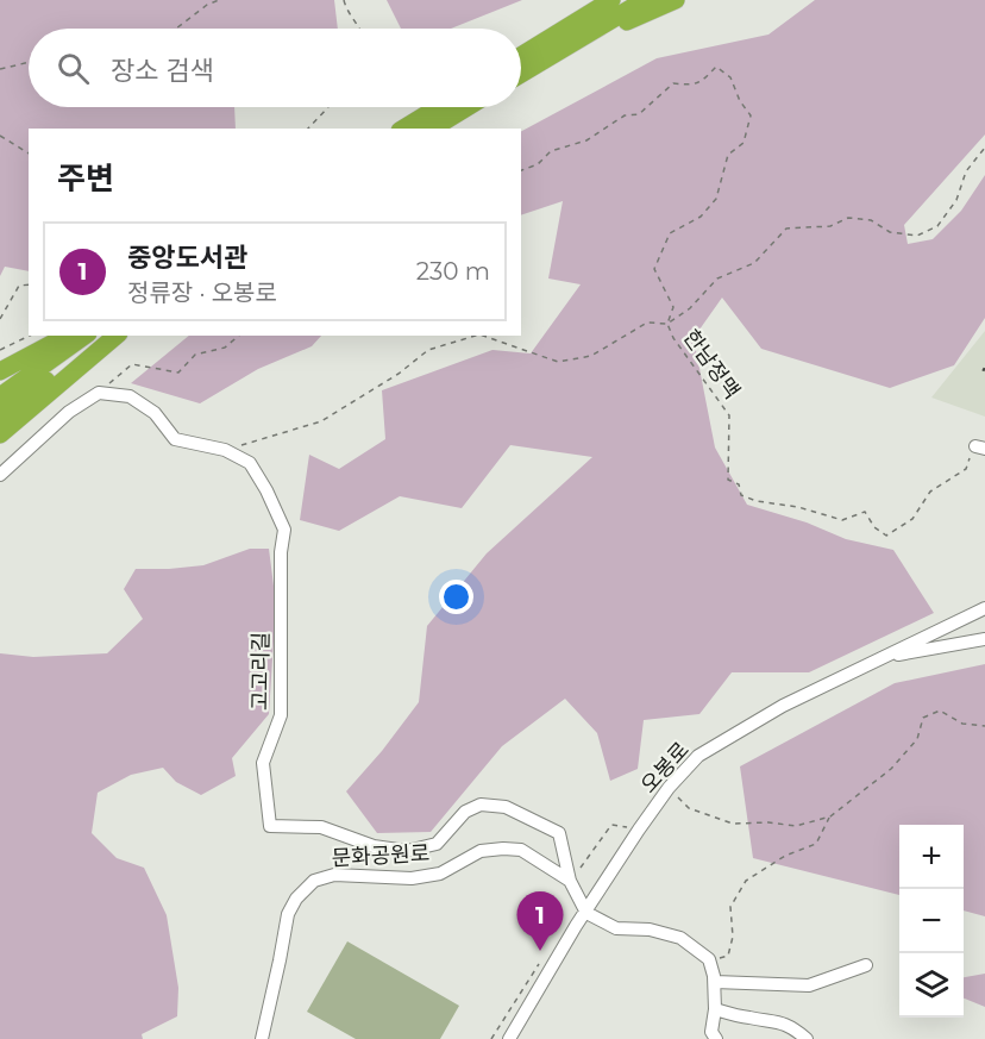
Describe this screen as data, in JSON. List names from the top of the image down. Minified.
{"streets":{"street":["고고리길","오봉로","문화공원로"],"path":["한남정맥"]},"crossings":[["고고리길","문화공원로"]],"page":{"search":"장소 검색","heading":"주변","list":[{"mark":"1","name":"중앙도서관","note":"정류장 · 오봉로","value":"230 m"}],"map_buttons":["+","−"],"pins":"1"}}
